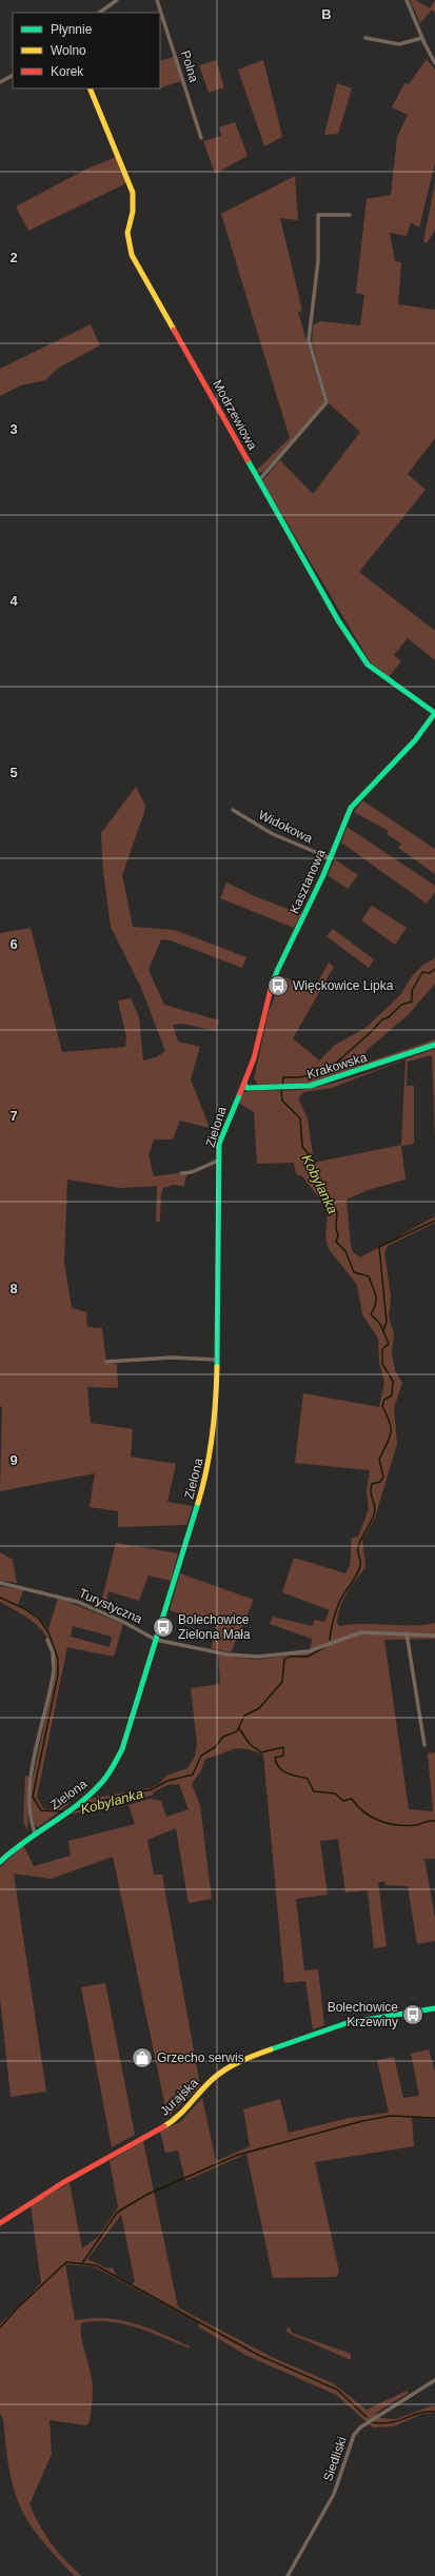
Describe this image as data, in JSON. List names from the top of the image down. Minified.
{"streets":{"street":["Polna","Modrzewiowa","Widokowa","Kasztanowa","Krakowska","Zielona","Turystyczna","Jurajska","Siedliski"]},"crossings":[["Modrzewiowa","Kasztanowa"],["Widokowa","Kasztanowa"],["Kasztanowa","Krakowska"],["Kasztanowa","Zielona"],["Krakowska","Zielona"],["Zielona","Turystyczna"]],"water":["Kobylanka"],"places":{"bus stop":["Więckowice Lipka","Bolechowice Zielona Mała","Bolechowice Krzewiny"],"shop":["Grzecho serwis"]},"legend":["Płynnie","Wolno","Korek"],"grid":{"columns":["B"],"rows":["2","3","4","5","6","7","8","9"]}}
